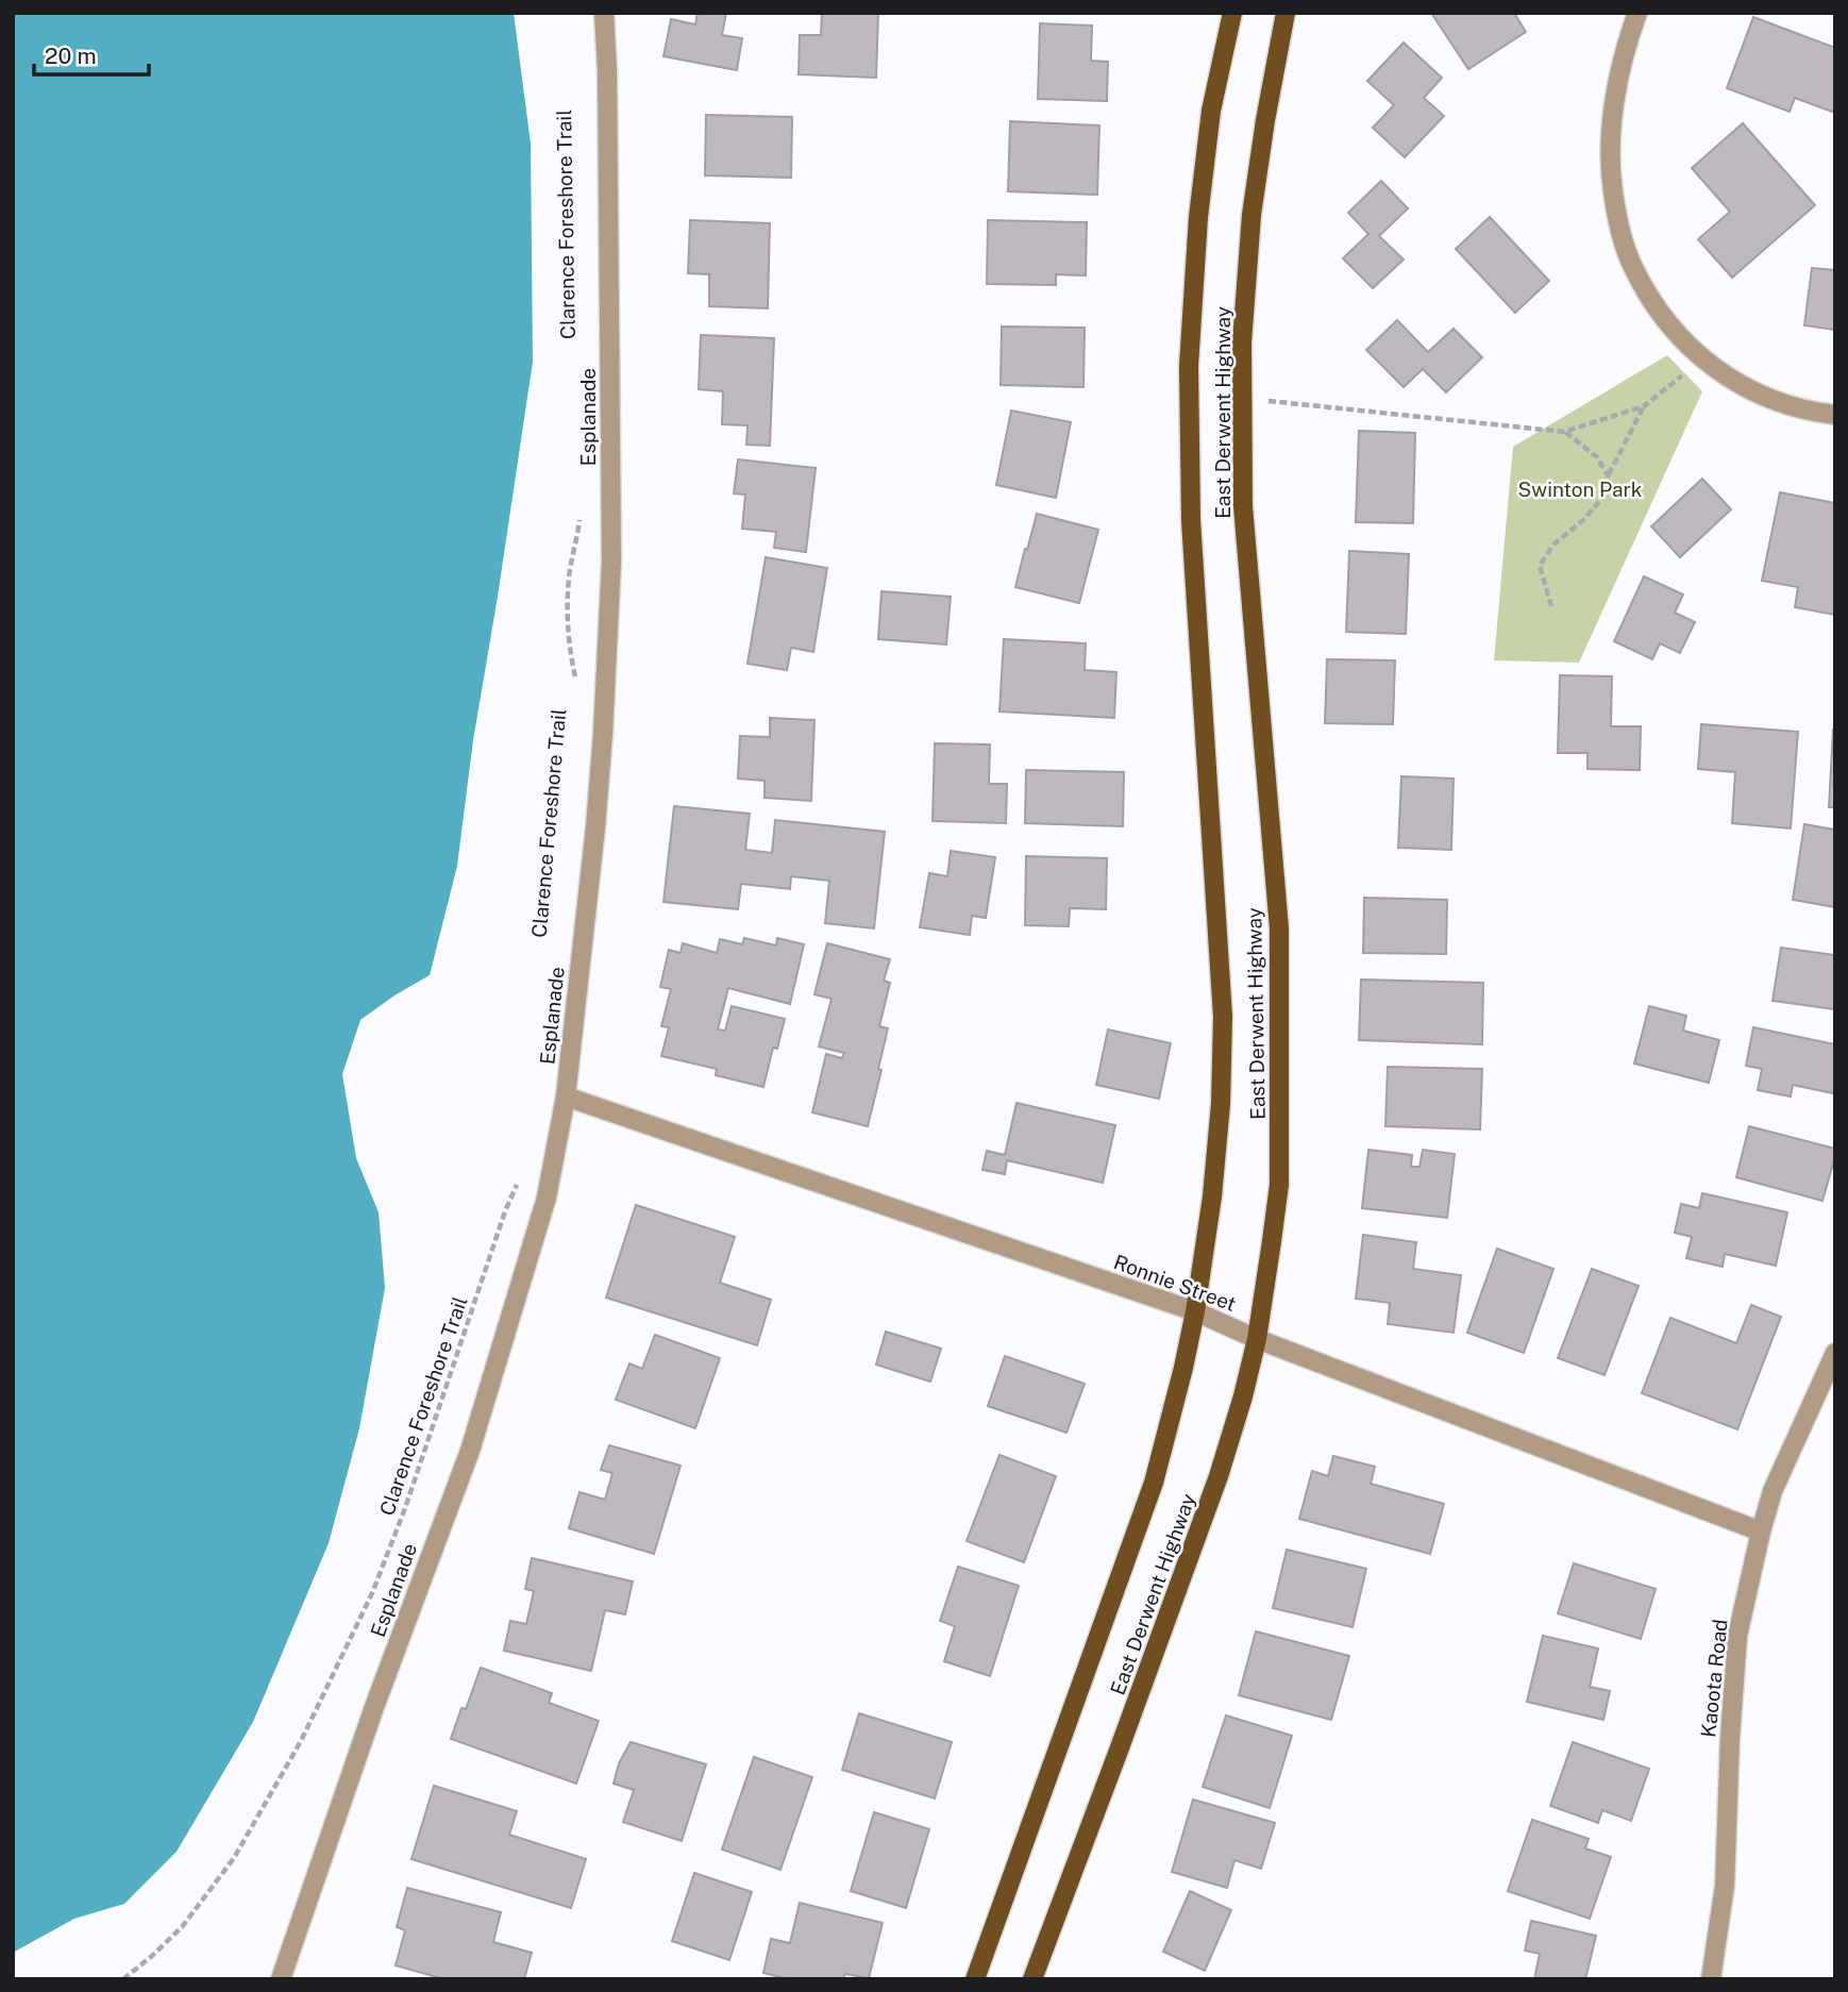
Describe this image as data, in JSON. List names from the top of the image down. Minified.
{"streets":{"main road":["East Derwent Highway"],"street":["Esplanade","Ronnie Street","Kaoota Road"],"path":["Clarence Foreshore Trail"]},"crossings":[["East Derwent Highway","Ronnie Street"],["Esplanade","Ronnie Street"],["Ronnie Street","Kaoota Road"]],"parks":["Swinton Park"],"scale_bar":"20 m"}
